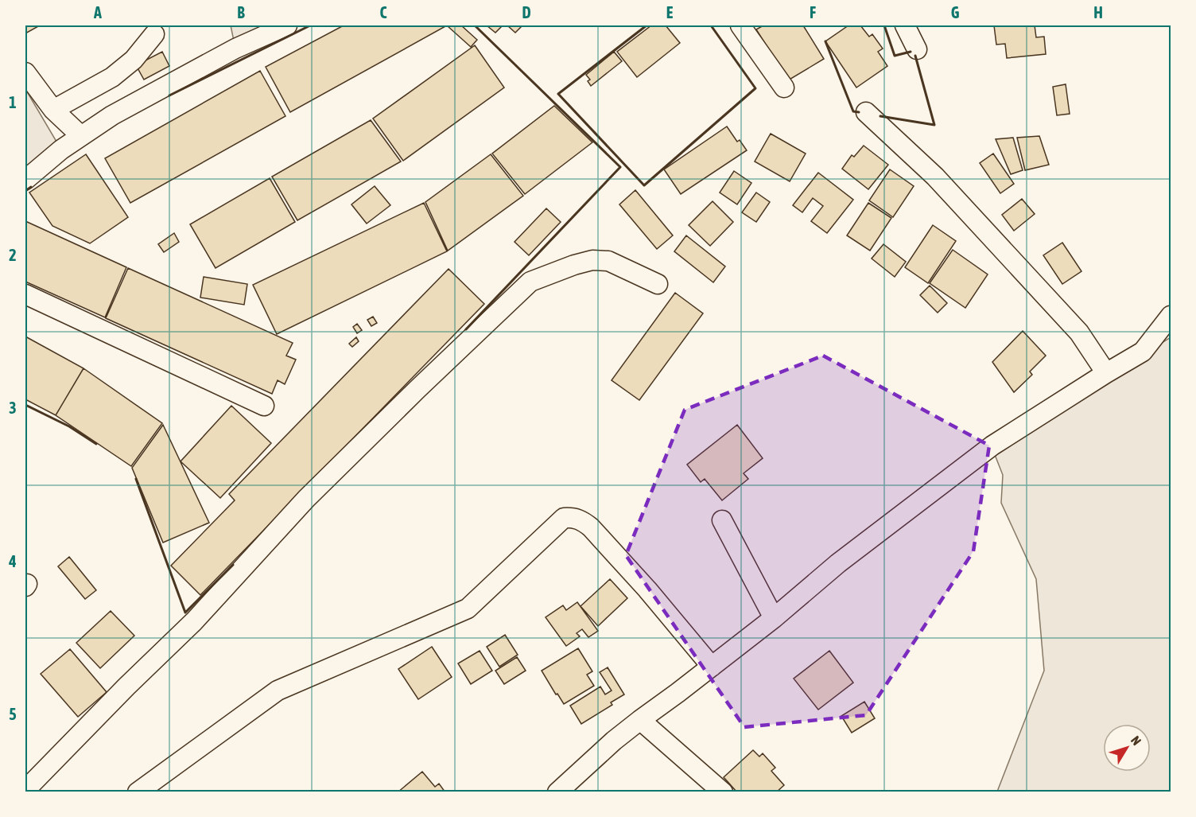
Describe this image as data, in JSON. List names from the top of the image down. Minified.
{"north":"top right","grid":{"columns":["A","B","C","D","E","F","G","H"],"rows":["1","2","3","4","5"]}}
